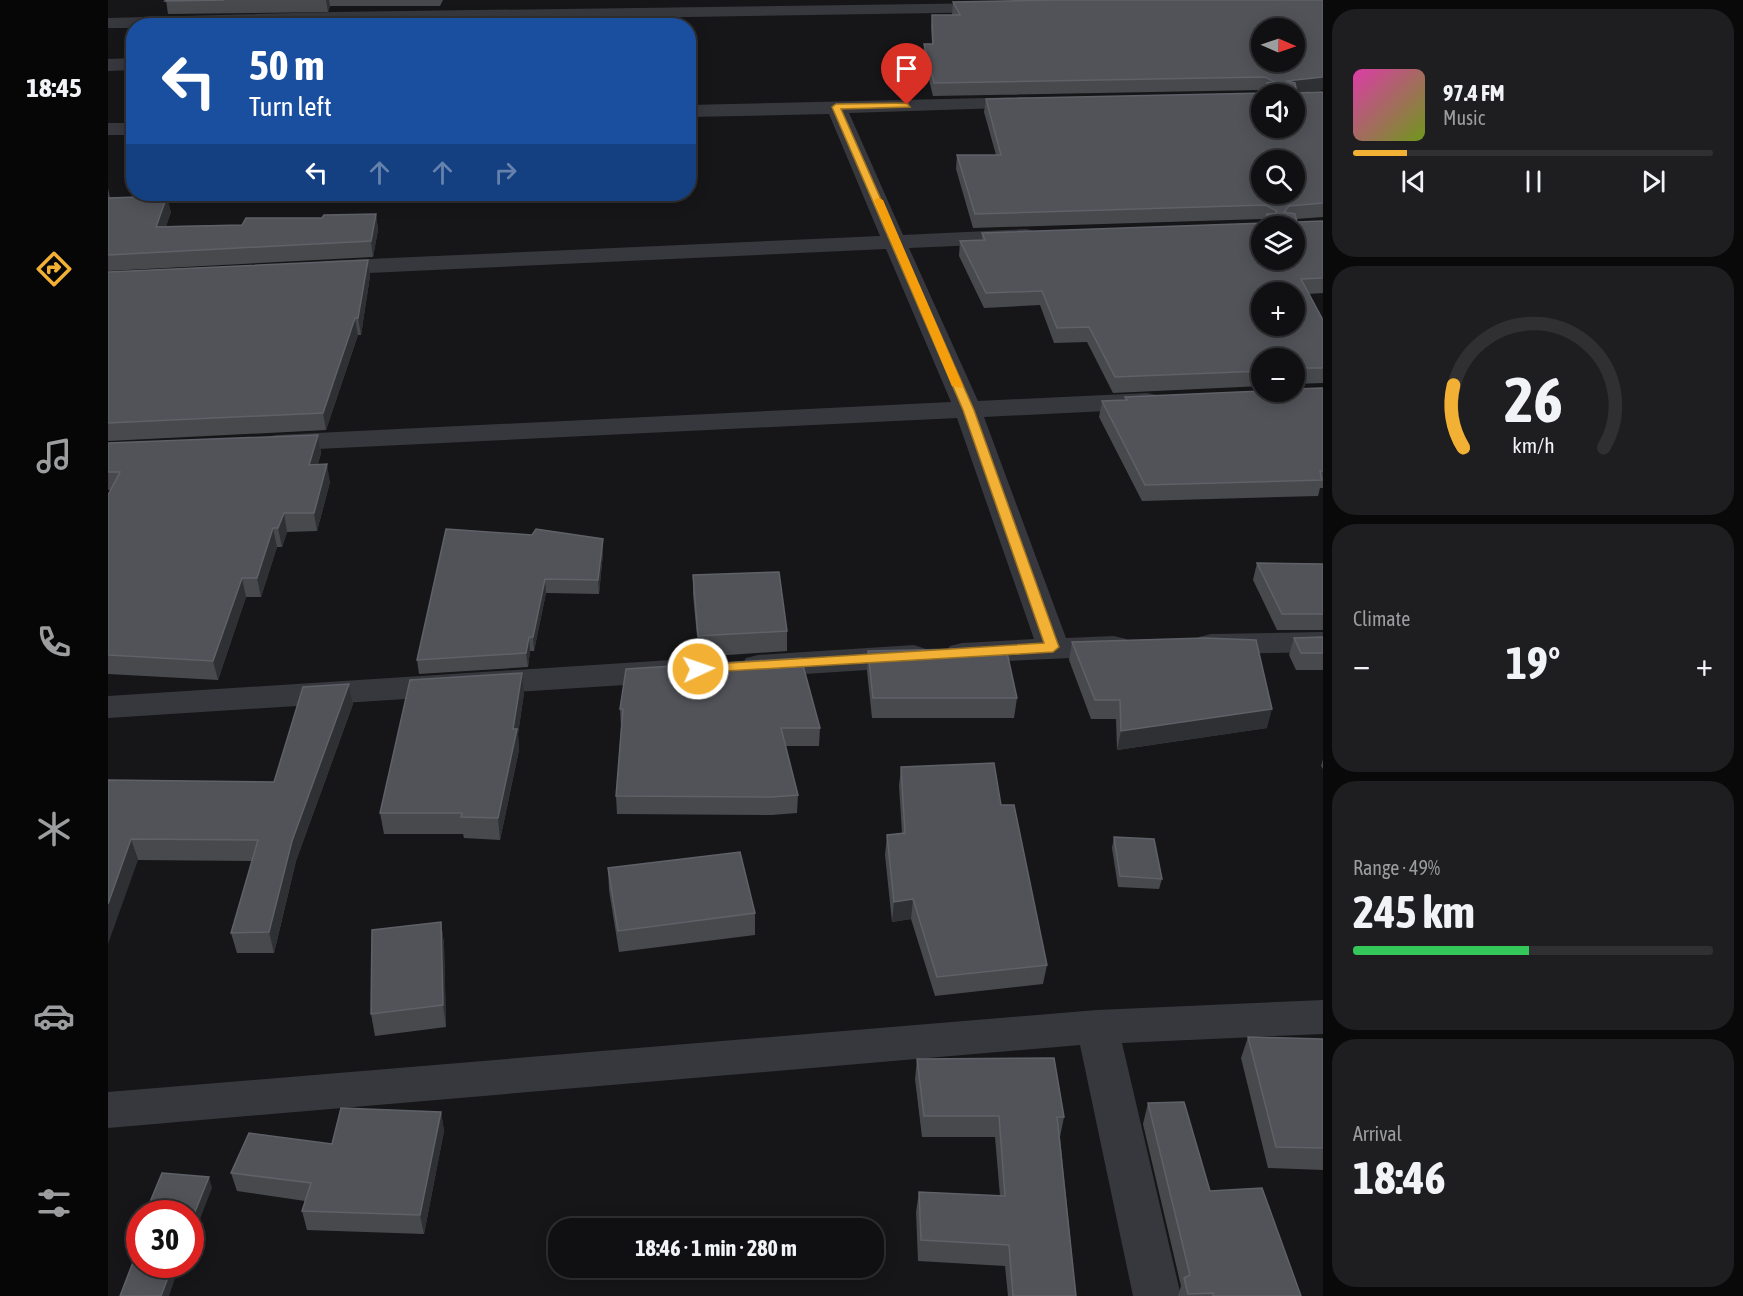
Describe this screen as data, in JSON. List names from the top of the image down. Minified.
{"north":"right","page":{"tabs":"18:45","map_buttons":["+","−"],"turn":["50 m","Turn left"],"song":["97.4 FM","Music"],"tile":["Climate",["Range · 49%","245 km"],["Arrival","18:46"]],"heat":["−","19°","+"],"limit":"30","trip":"18:46 · 1 min · 280 m","gauge":["26","km/h"]}}
